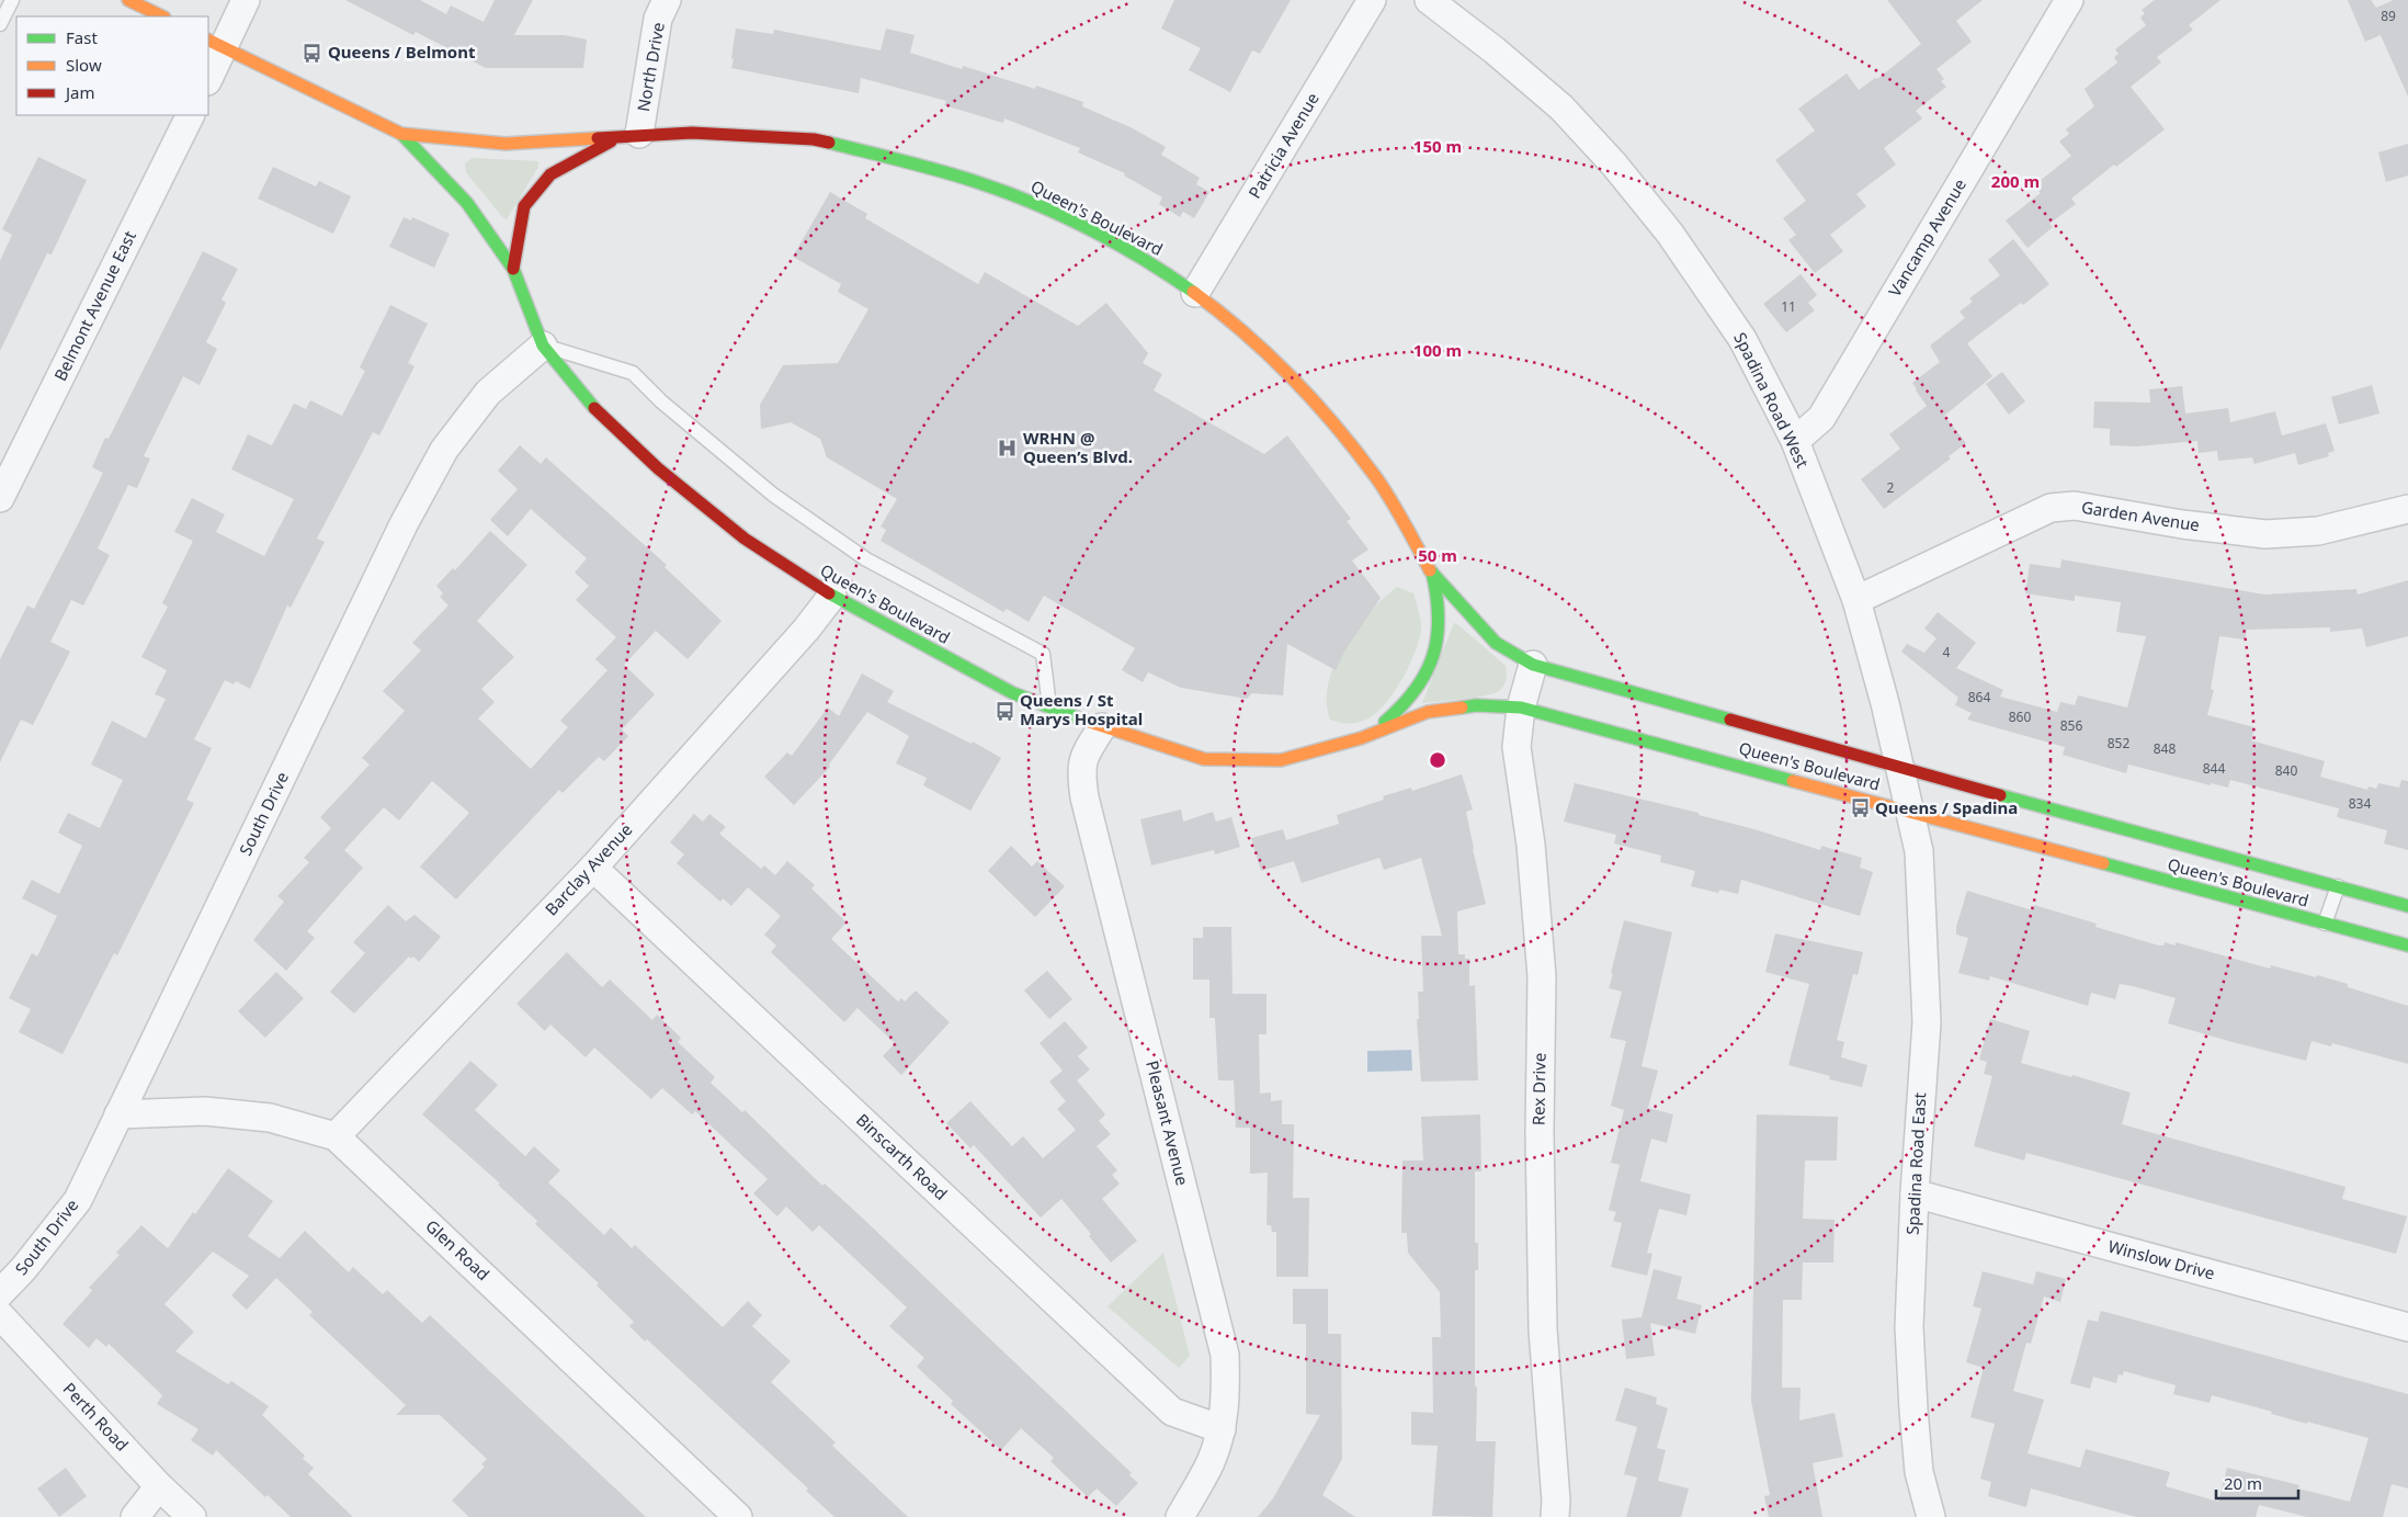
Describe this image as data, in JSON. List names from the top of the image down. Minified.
{"streets":{"street":["North Drive","Patricia Avenue","Queen's Boulevard","Vancamp Avenue","Belmont Avenue East","Spadina Road West","Garden Avenue","South Drive","Barclay Avenue","Rex Drive","Pleasant Avenue","Binscarth Road","Spadina Road East","Glen Road","Winslow Drive","Perth Road"]},"crossings":[["North Drive","Queen's Boulevard"],["Patricia Avenue","Queen's Boulevard"],["Queen's Boulevard","Spadina Road West"],["Queen's Boulevard","South Drive"],["Queen's Boulevard","Barclay Avenue"],["Queen's Boulevard","Rex Drive"],["Queen's Boulevard","Pleasant Avenue"],["Queen's Boulevard","Spadina Road East"],["Vancamp Avenue","Spadina Road West"],["Spadina Road West","Garden Avenue"],["Spadina Road West","Spadina Road East"],["South Drive","Glen Road"],["Barclay Avenue","Binscarth Road"],["Barclay Avenue","Glen Road"],["Pleasant Avenue","Binscarth Road"],["Spadina Road East","Winslow Drive"]],"places":{"bus stop":["Queens / Belmont","Queens / St Marys Hospital","Queens / Spadina"],"hospital":["WRHN @ Queen’s Blvd."]},"house_numbers":["89","11","2","4","864","860","856","852","848","844","840","834"],"legend":["Fast","Slow","Jam"],"scale_bar":"20 m","rings":["150 m","200 m","100 m","50 m"]}
